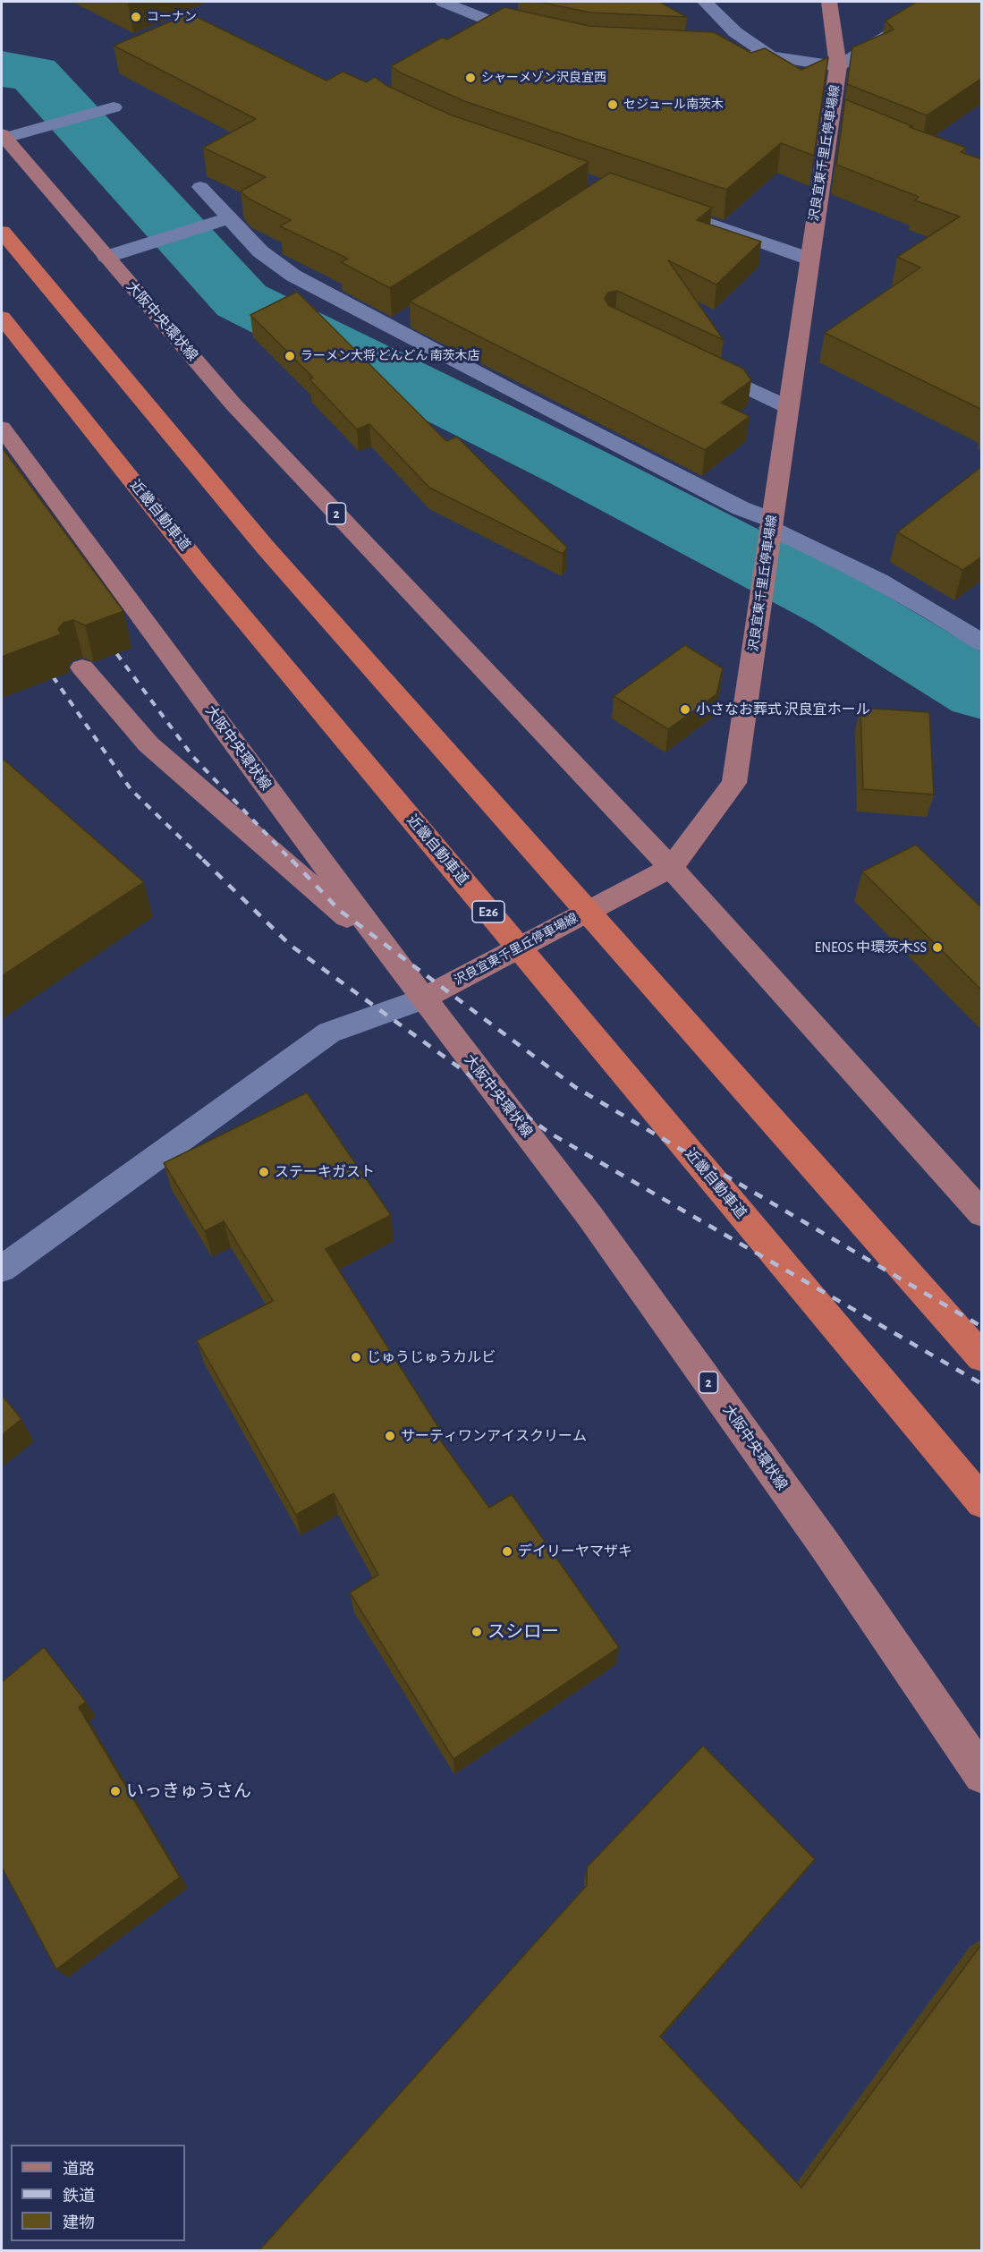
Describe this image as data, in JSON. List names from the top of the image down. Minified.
{"streets":{"highway":["近畿自動車道","E26"],"main road":["沢良宜東千里丘停車場線","大阪中央環状線","2"]},"crossings":[["沢良宜東千里丘停車場線","大阪中央環状線"],["大阪中央環状線","2"]],"places":["コーナン","シャーメゾン沢良宜西","セジュール南茨木","ラーメン大将 どんどん 南茨木店","小さなお葬式 沢良宜ホール","ENEOS 中環茨木SS","ステーキガスト","じゅうじゅうカルビ","サーティワンアイスクリーム","デイリーヤマザキ","スシロー","いっきゅうさん"],"legend":["道路","鉄道","建物"]}
